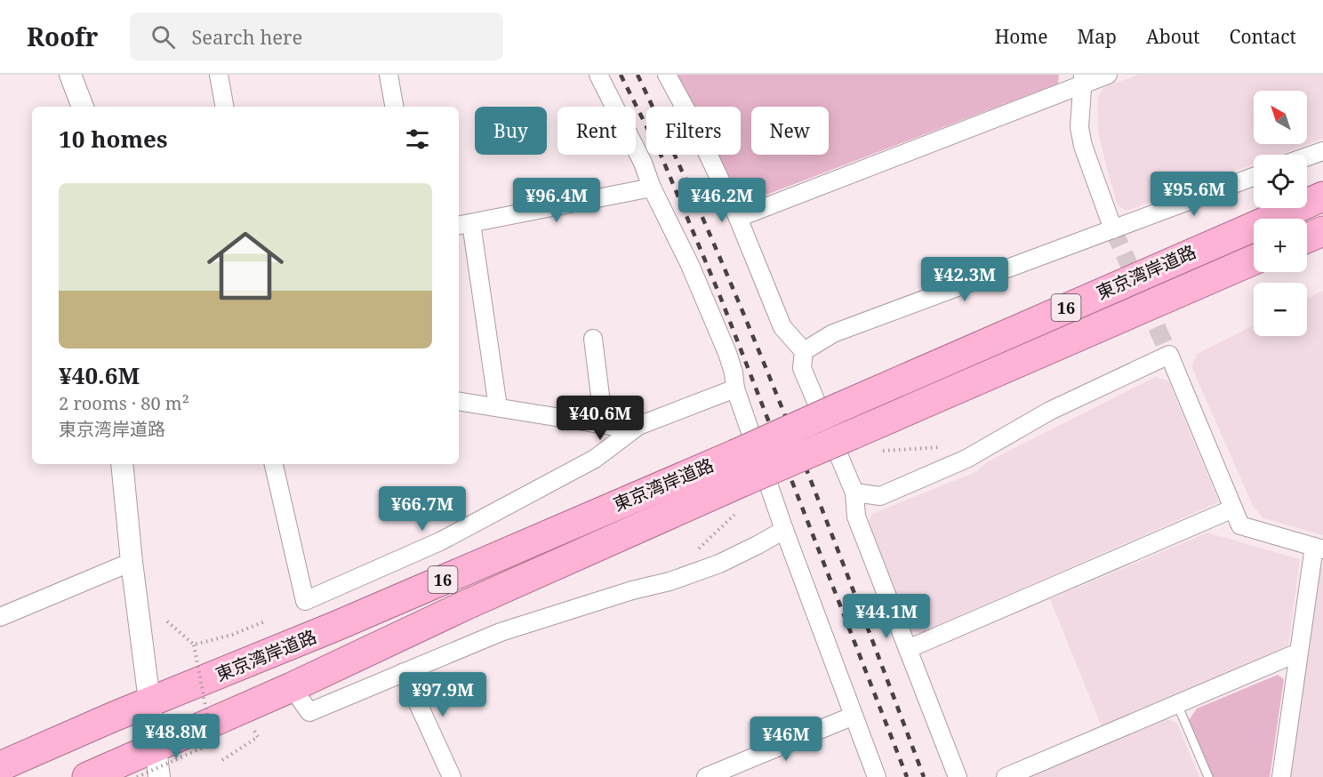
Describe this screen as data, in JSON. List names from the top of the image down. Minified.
{"streets":{"highway":["東京湾岸道路","16"]},"north":"top left","page":{"header":"Roofr","search":"Search here","nav":["Home","Map","About","Contact"],"map_buttons":["+","−"],"chip":["Buy","Rent","Filters","New"],"heading":"10 homes","list":[{"name":"¥40.6M","note":"2 rooms · 80 m² · 東京湾岸道路"}],"price":["¥95.6M","¥96.4M","¥46.2M","¥42.3M","¥40.6M","¥66.7M","¥44.1M","¥97.9M","¥48.8M","¥46M"]}}
